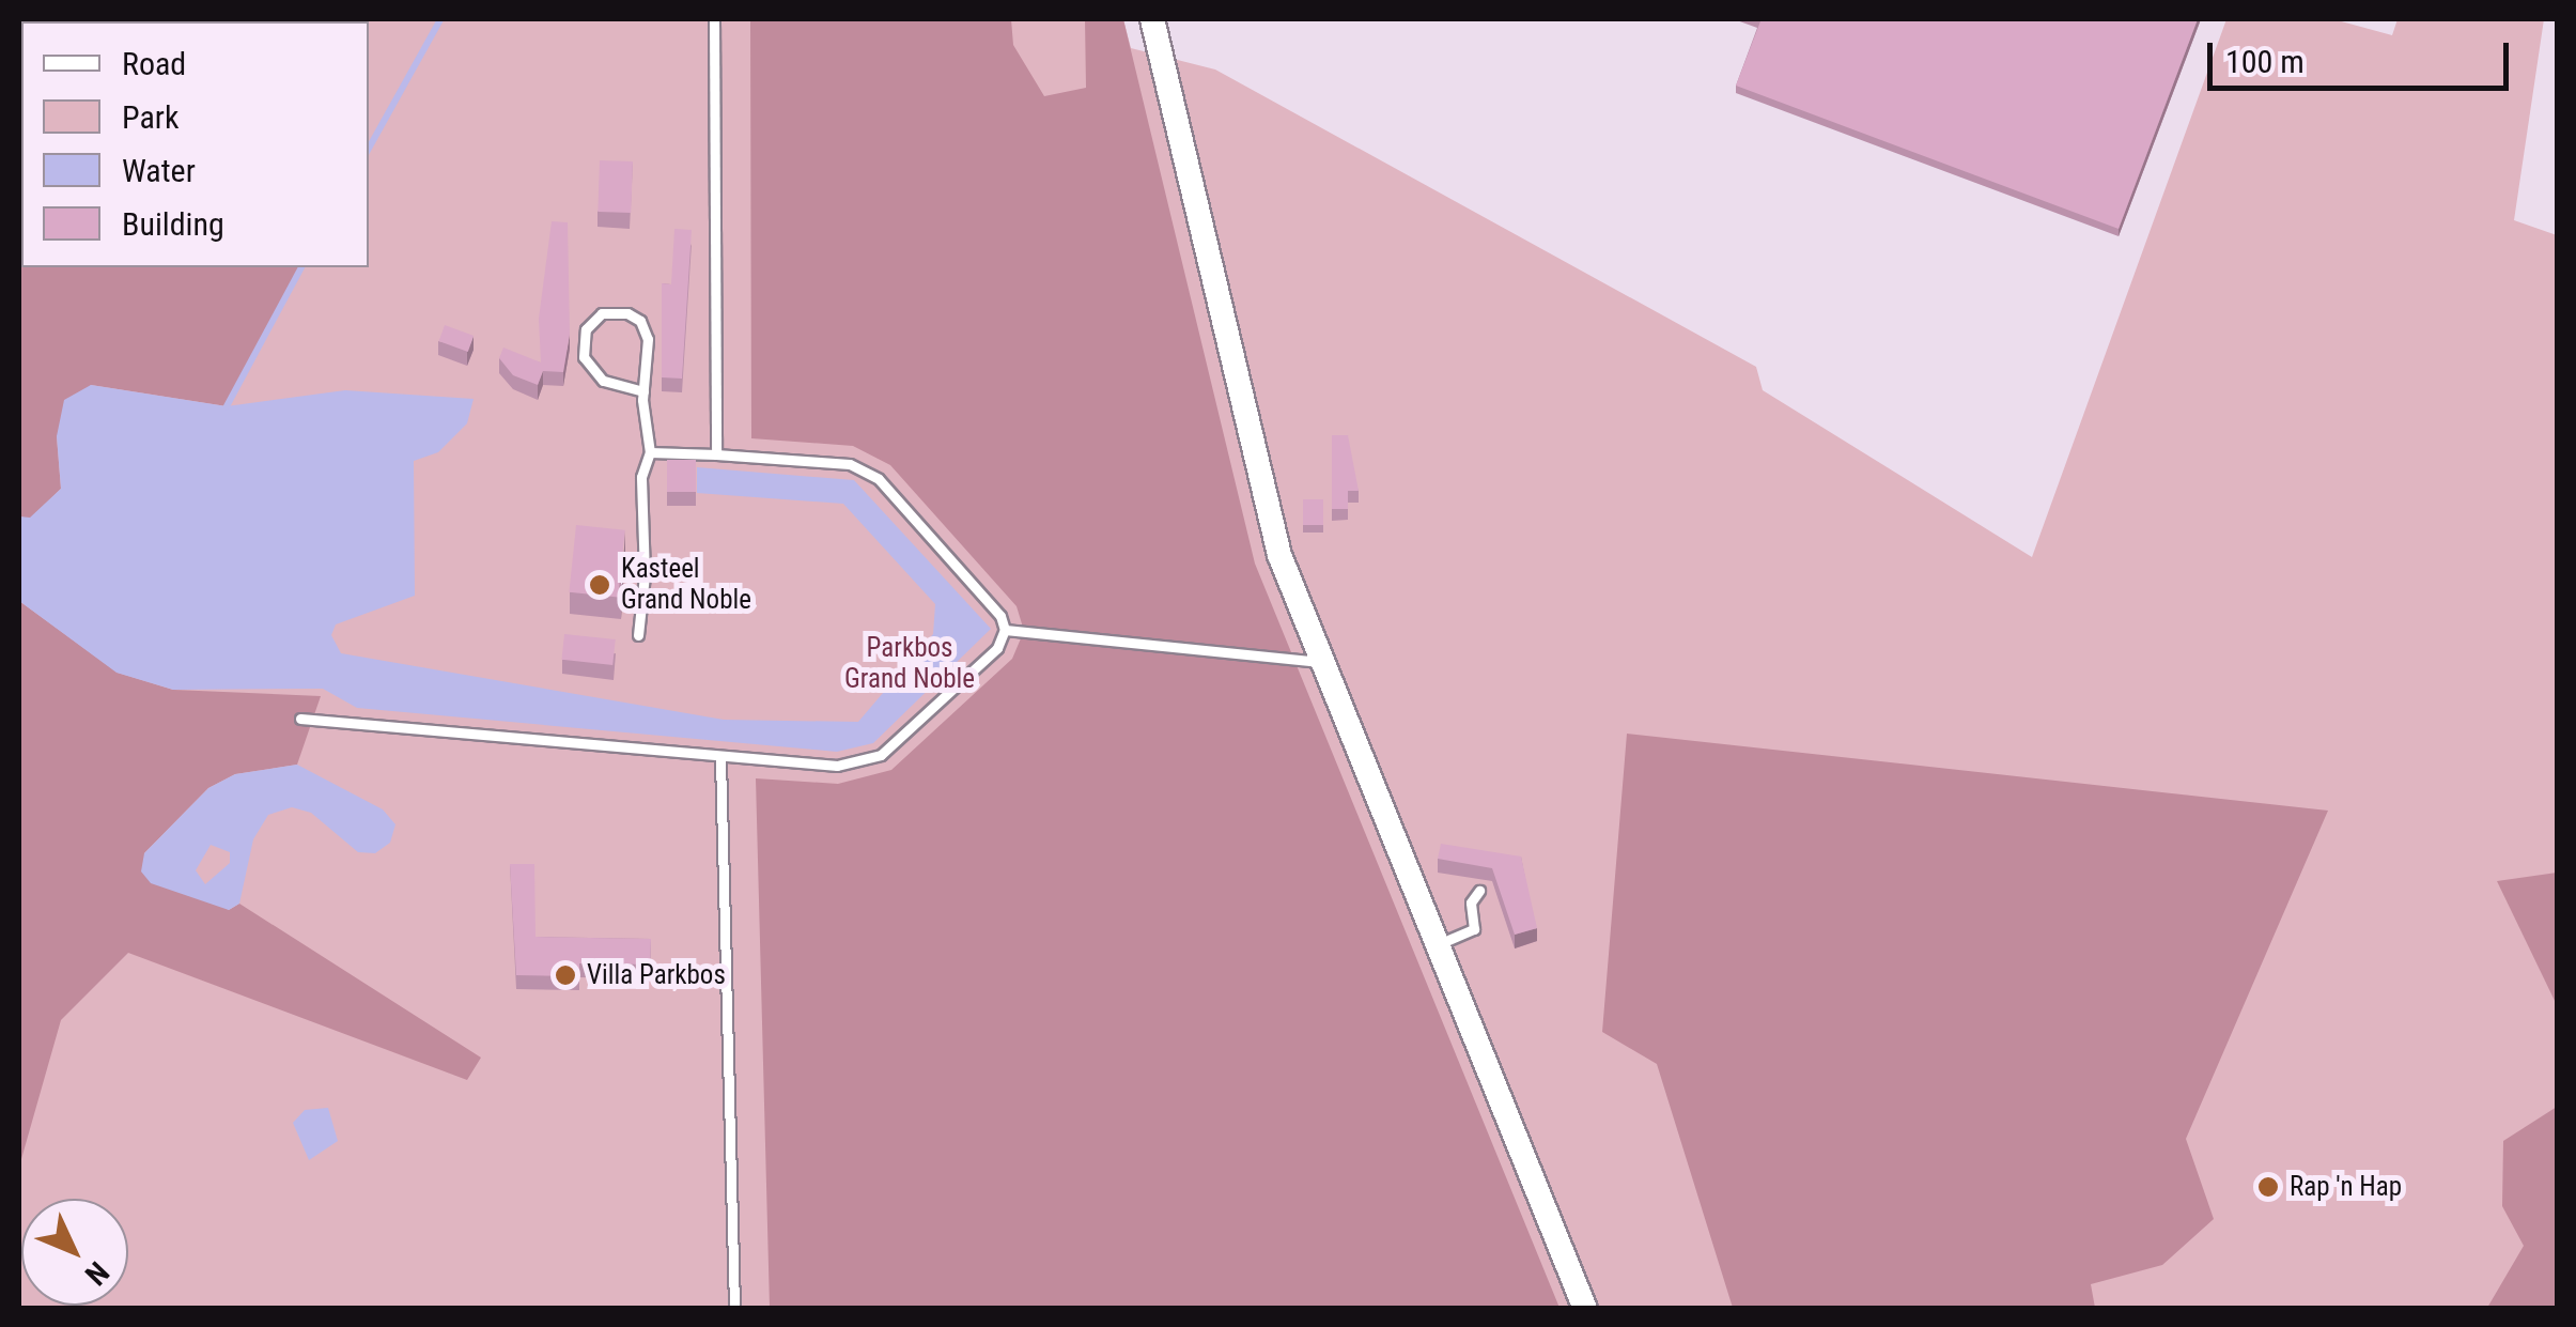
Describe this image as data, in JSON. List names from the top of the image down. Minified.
{"parks":["Parkbos Grand Noble"],"places":["Kasteel Grand Noble","Villa Parkbos","Rap 'n Hap"],"legend":["Road","Park","Water","Building"],"scale_bar":"100 m","north":"bottom right"}
